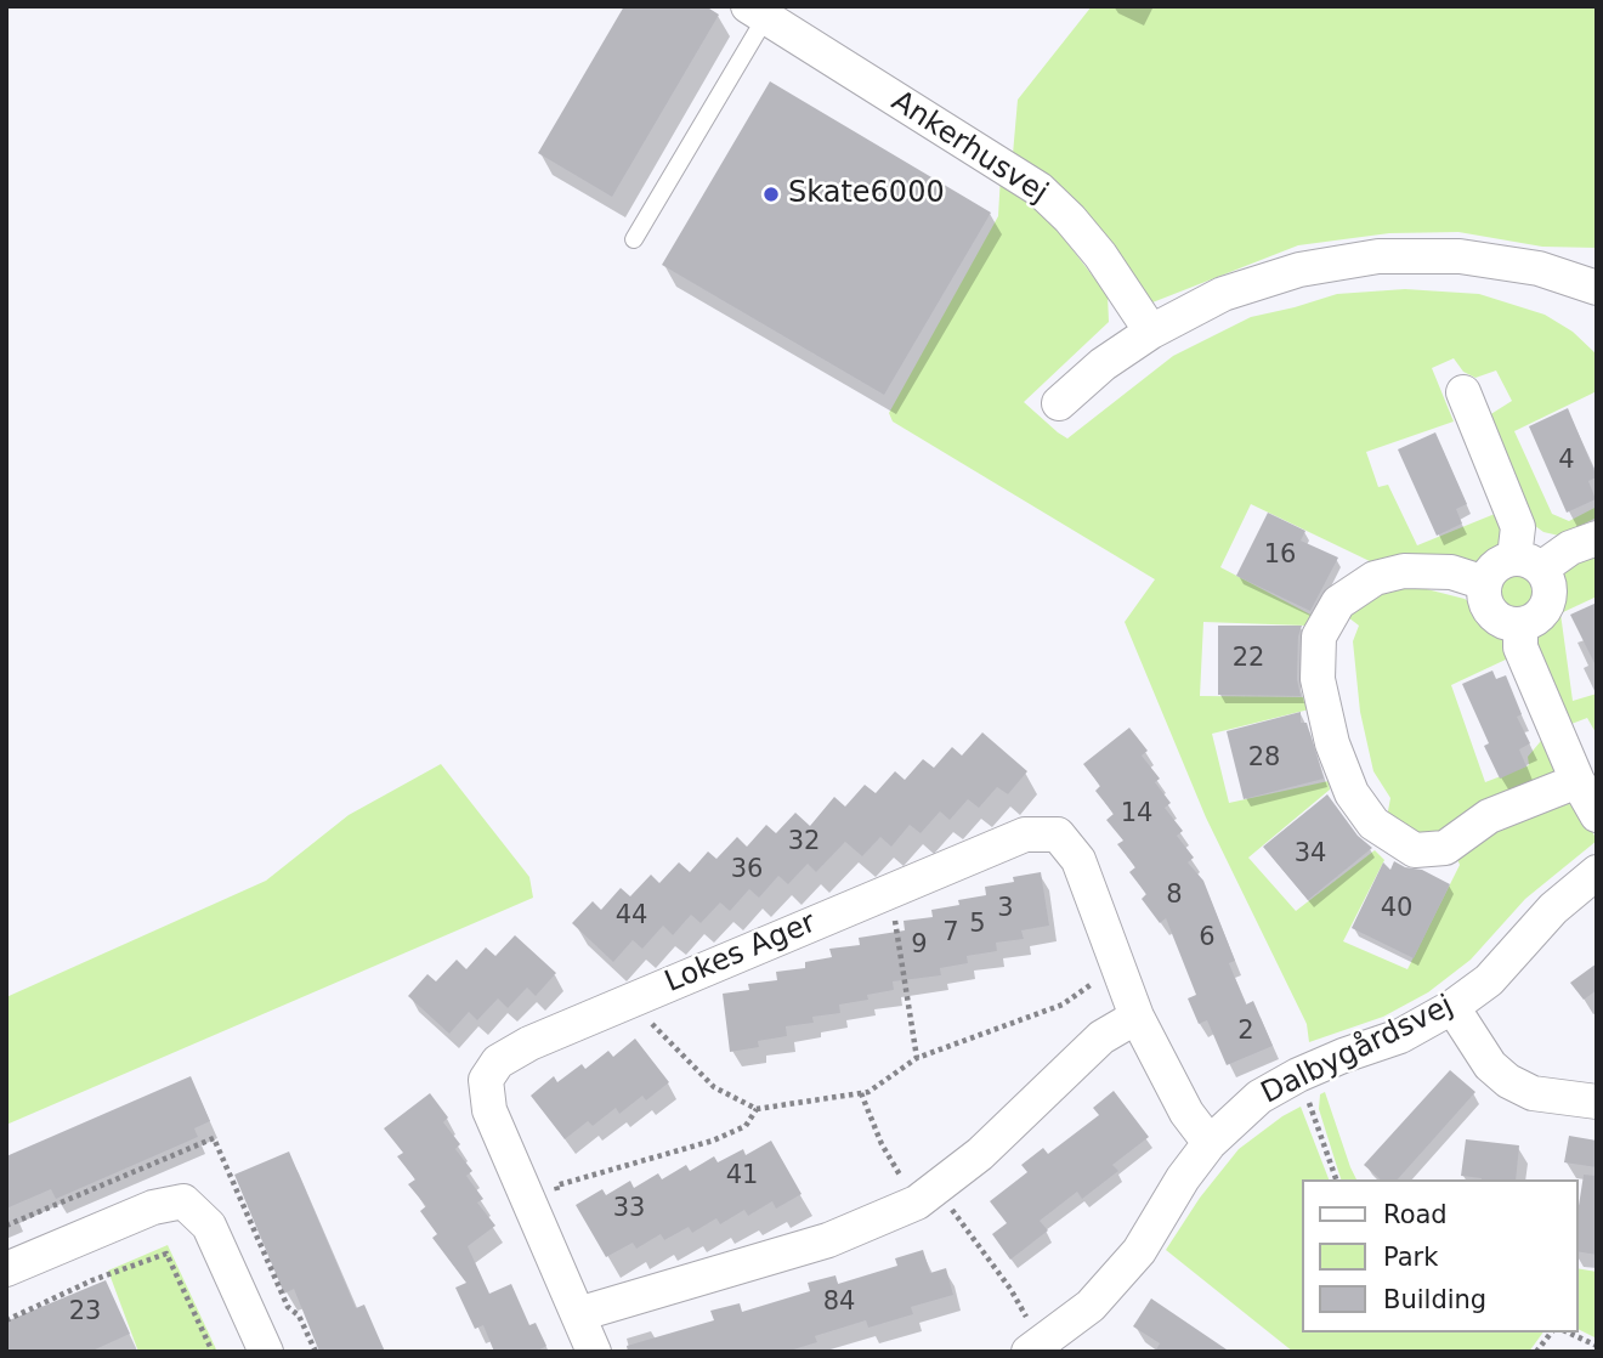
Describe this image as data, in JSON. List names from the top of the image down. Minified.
{"streets":{"street":["Ankerhusvej","Lokes Ager","Dalbygårdsvej"]},"crossings":[["Lokes Ager","Dalbygårdsvej"]],"places":["Skate6000"],"house_numbers":["4","16","22","28","14","32","34","36","8","3","40","44","5","7","6","9","2","41","33","84","23"],"legend":["Road","Park","Building"]}
